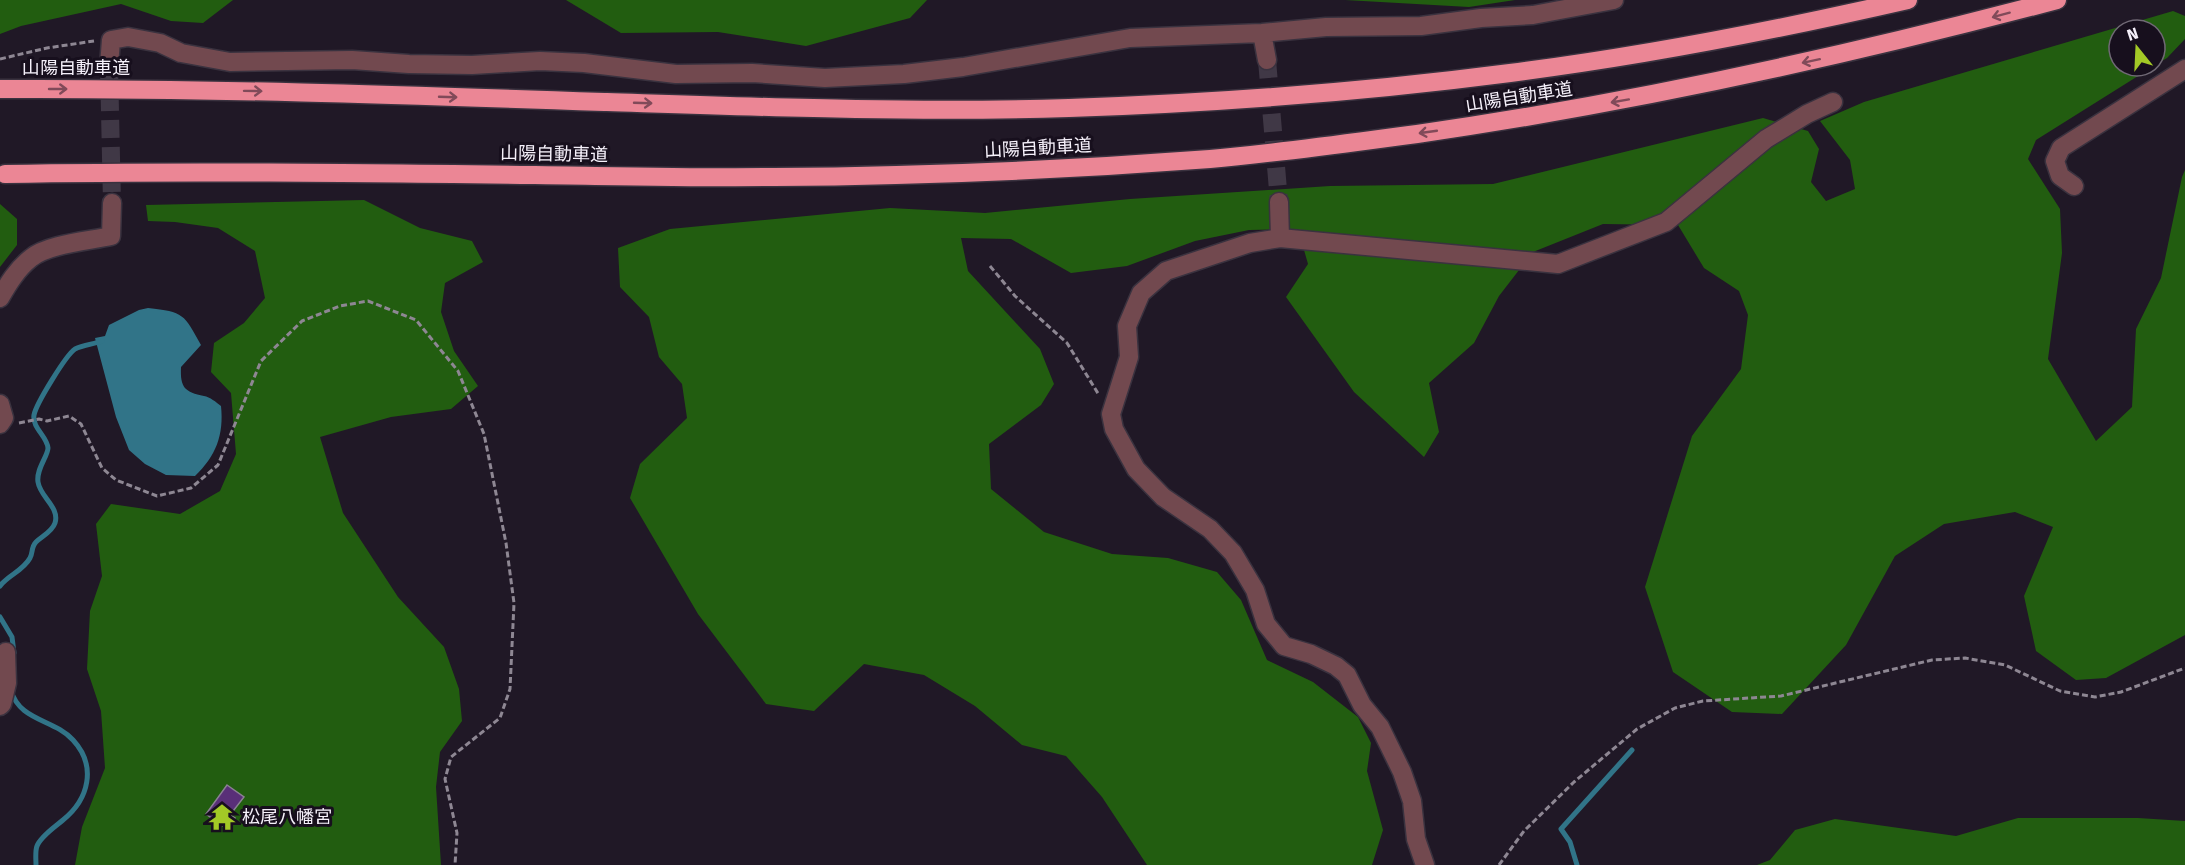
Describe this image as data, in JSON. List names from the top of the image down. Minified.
{"streets":{"highway":["山陽自動車道"]},"places":{"temple":["松尾八幡宮"]},"north":"top"}
